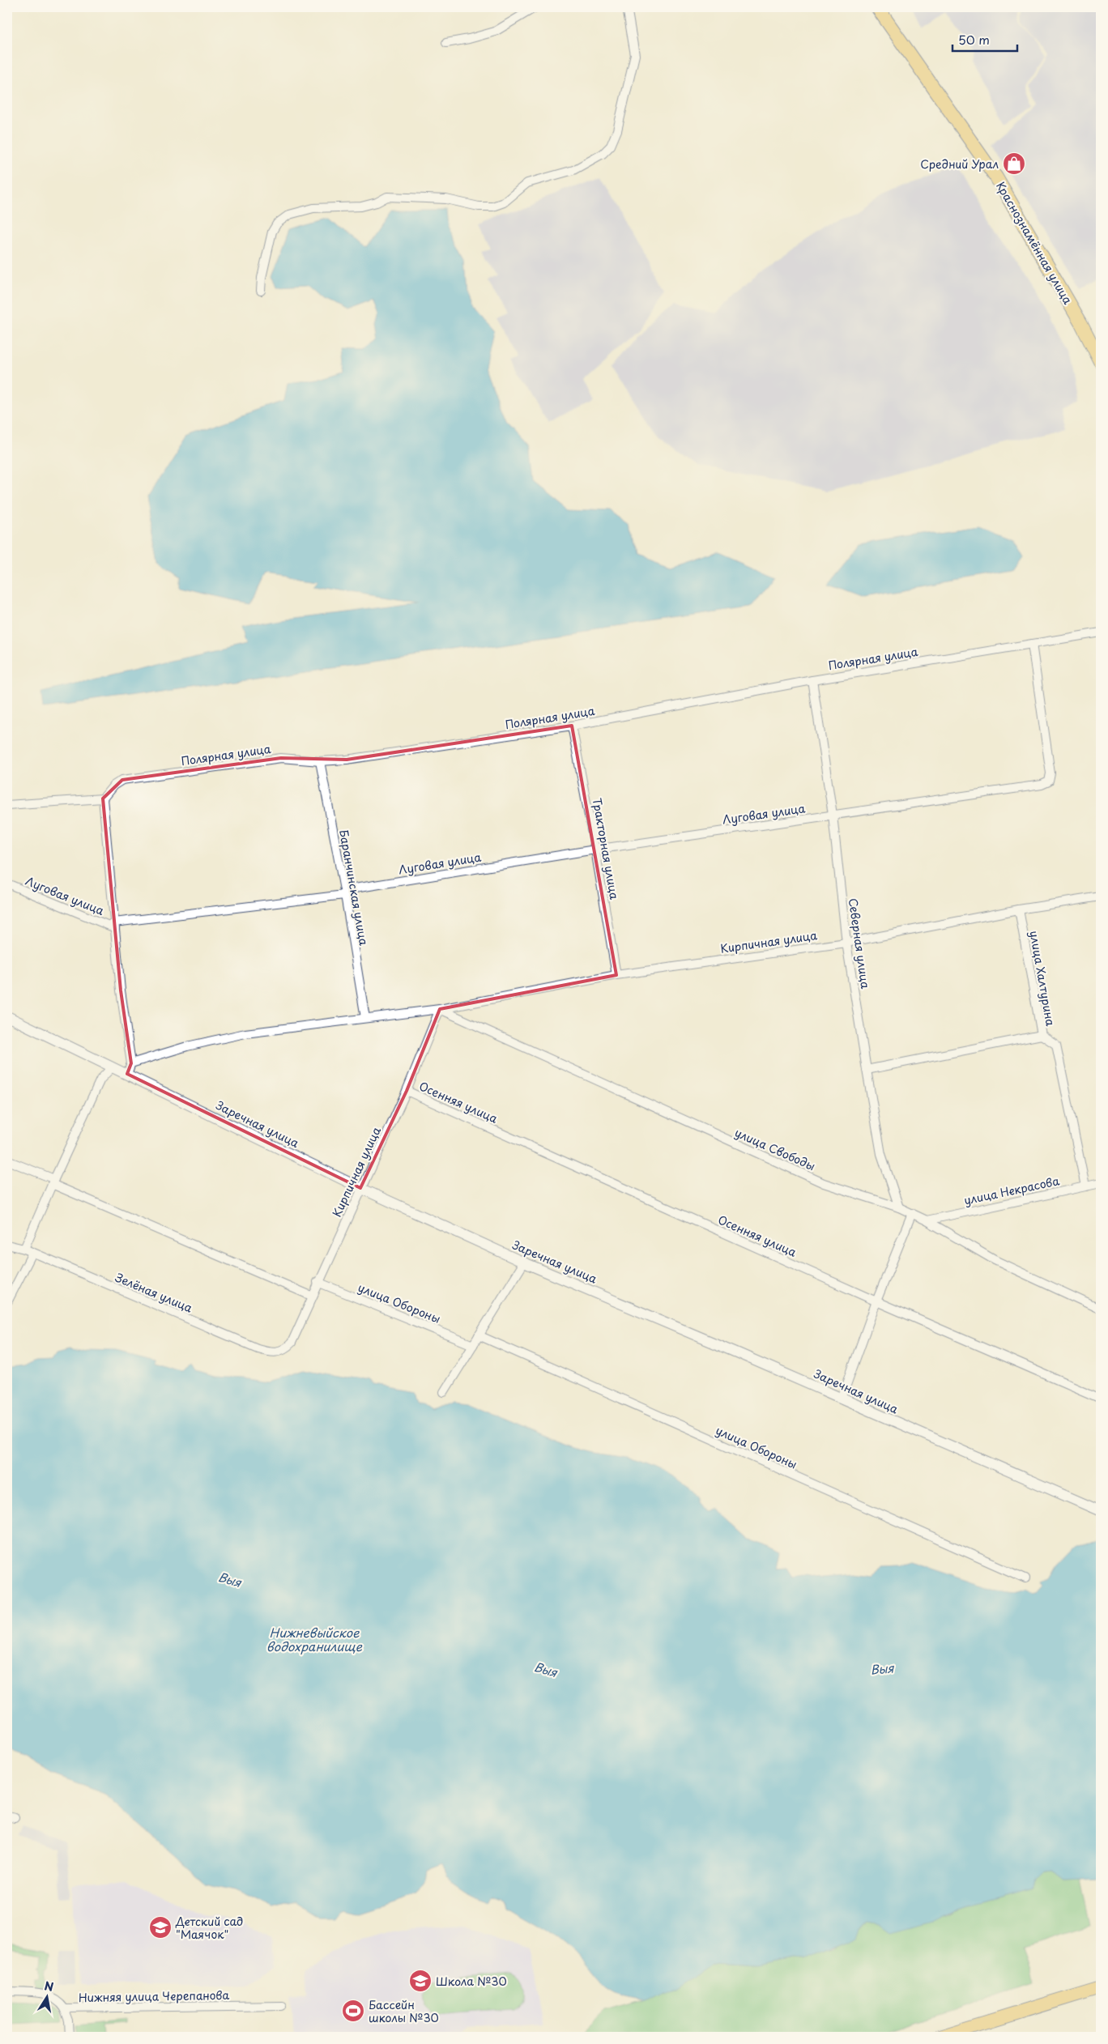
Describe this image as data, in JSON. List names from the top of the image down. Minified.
{"streets":{"main road":["Краснознамённая улица"],"street":["Полярная улица","Луговая улица","Тракторная улица","Баранчинская улица","Кирпичная улица","Северная улица","улица Халтурина","Осенняя улица","Заречная улица","улица Свободы","улица Некрасова","Зелёная улица","улица Обороны","Нижняя улица Черепанова"]},"crossings":[["Полярная улица","Луговая улица"],["Полярная улица","Тракторная улица"],["Полярная улица","Баранчинская улица"],["Полярная улица","Северная улица"],["Луговая улица","Тракторная улица"],["Луговая улица","Баранчинская улица"],["Луговая улица","Северная улица"],["Тракторная улица","Кирпичная улица"],["Баранчинская улица","Кирпичная улица"],["Кирпичная улица","Северная улица"],["Кирпичная улица","улица Халтурина"],["Кирпичная улица","Осенняя улица"],["Кирпичная улица","Заречная улица"],["Кирпичная улица","улица Свободы"],["Кирпичная улица","Зелёная улица"],["Кирпичная улица","улица Обороны"],["Северная улица","улица Свободы"],["улица Халтурина","улица Некрасова"],["улица Свободы","улица Некрасова"]],"water":["Выя","Нижневыйское водохранилище"],"places":{"shop":["Средний Урал"],"school or university":["Детский сад \"Маячок\"","Школа №30"],"sports":["Бассейн школы №30"]},"scale_bar":"50 m","north":"top"}
